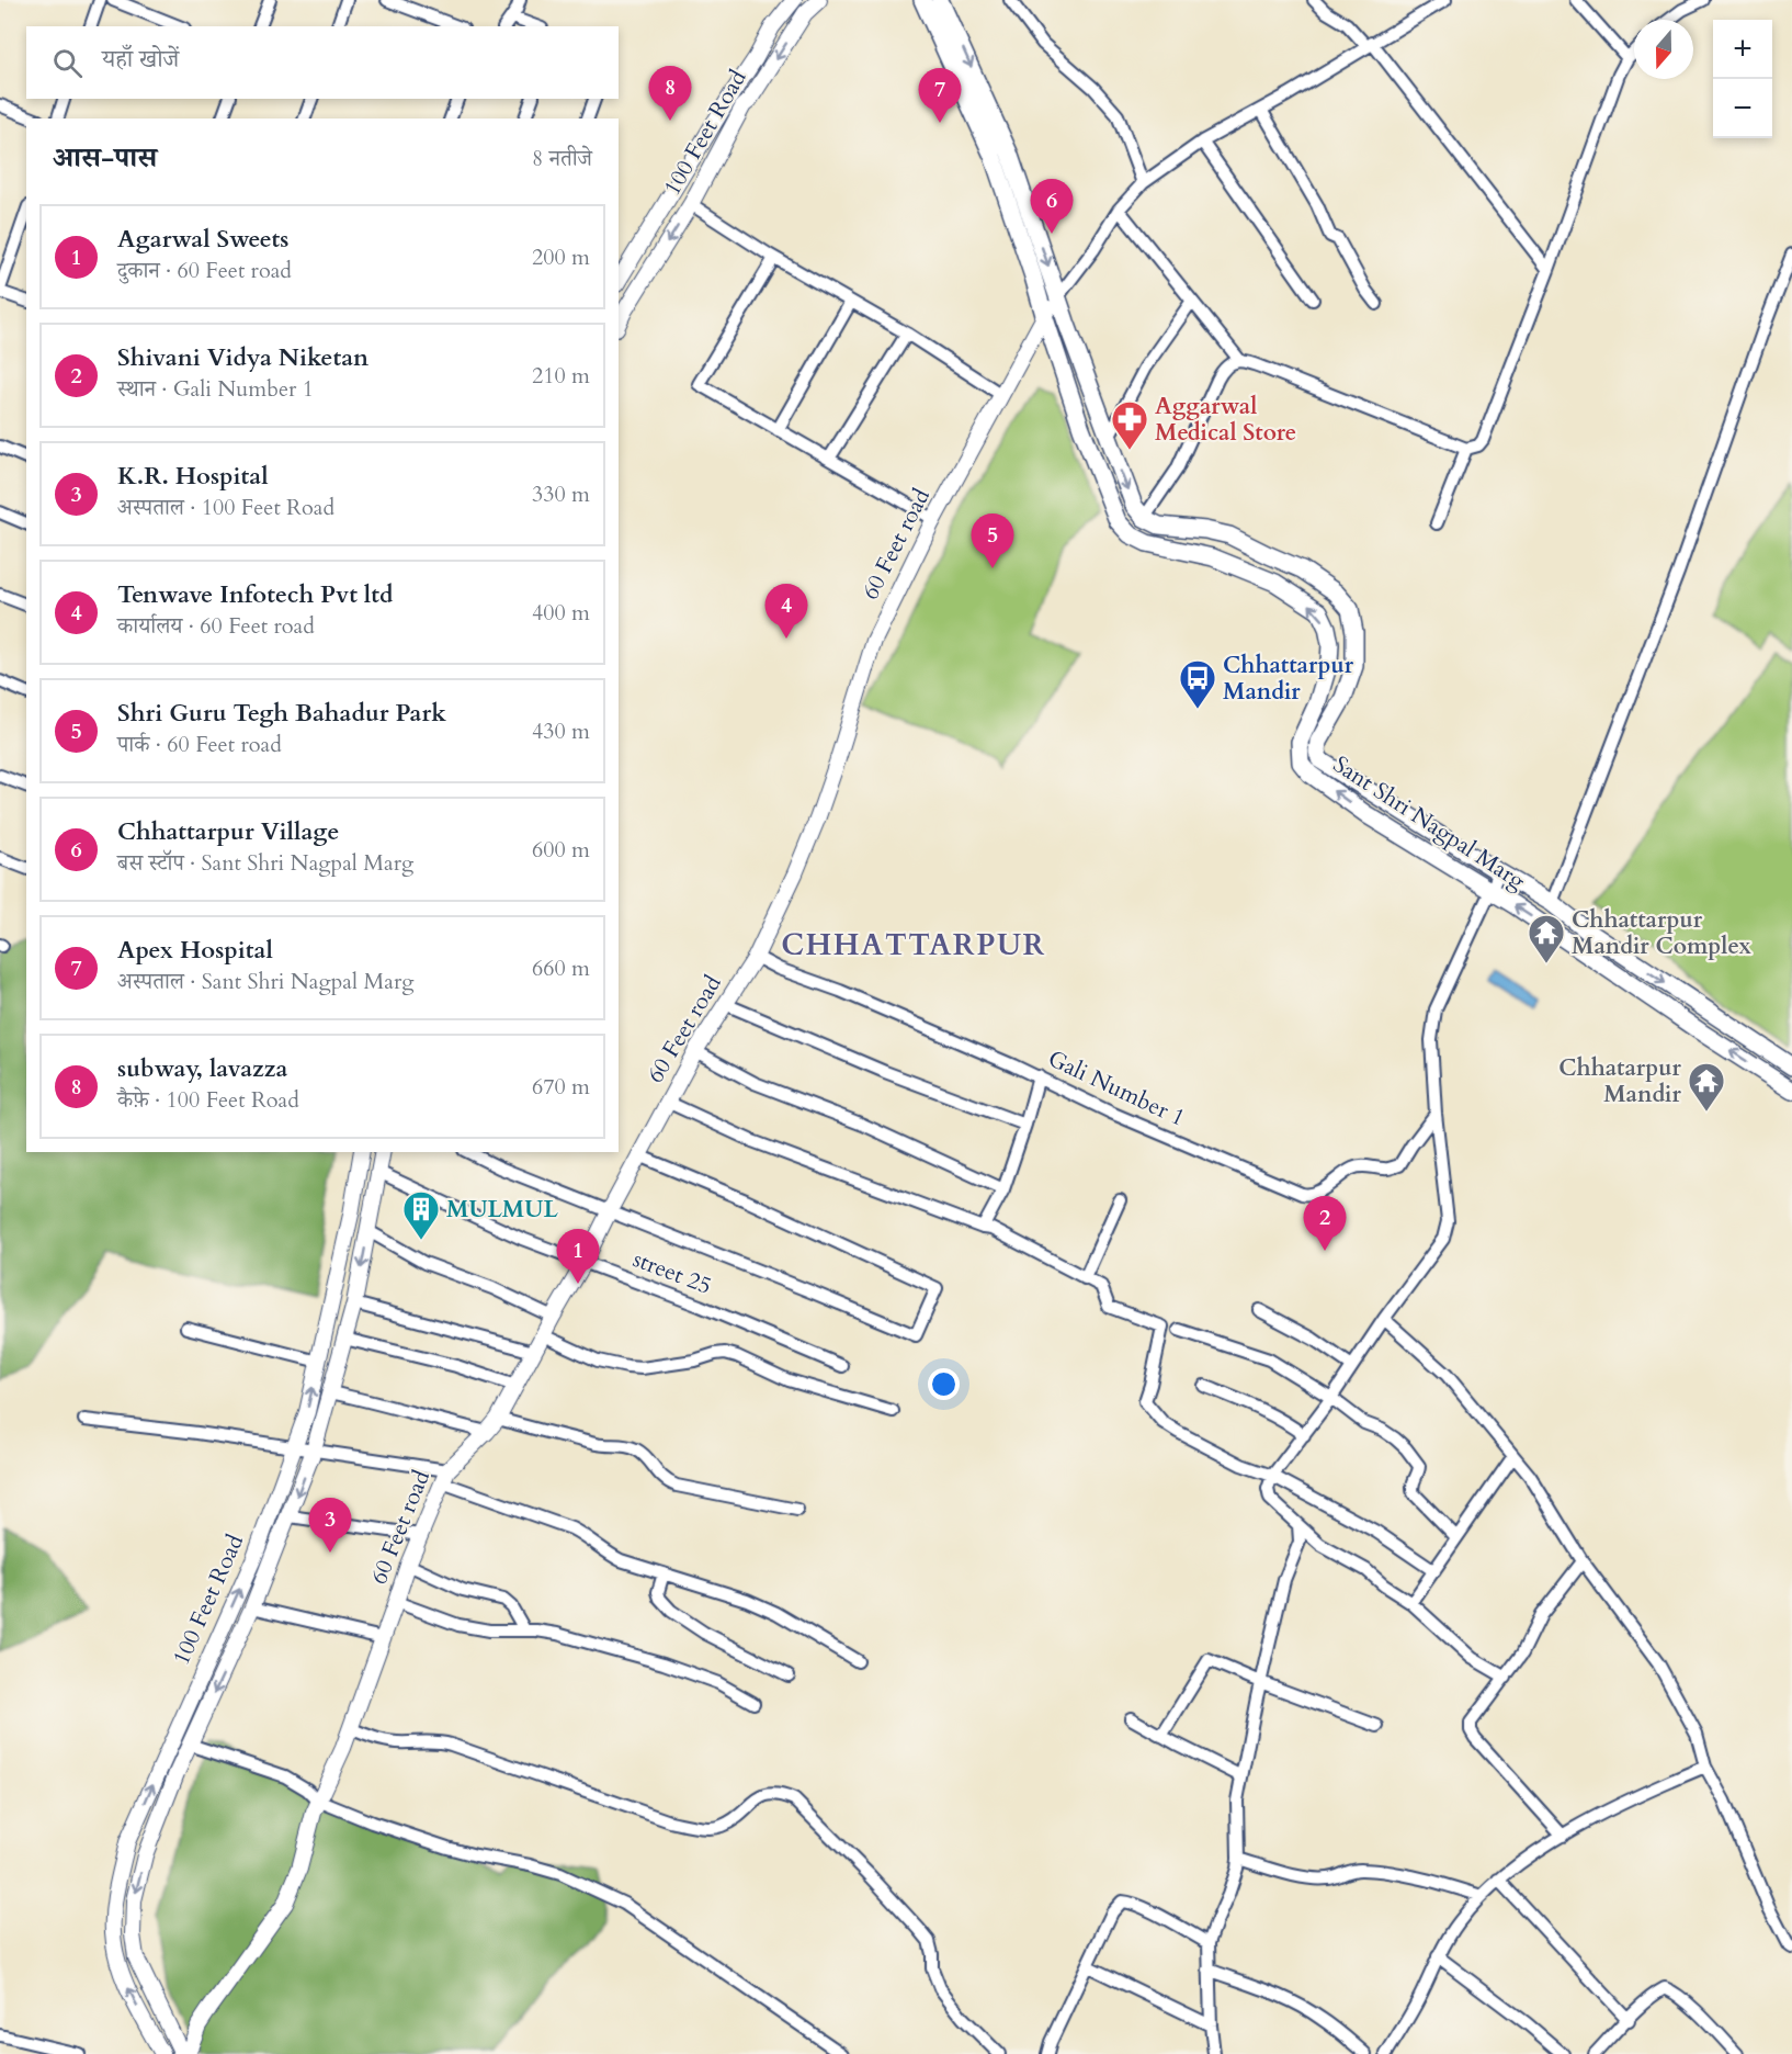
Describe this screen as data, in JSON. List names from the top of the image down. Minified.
{"streets":{"main road":["Sant Shri Nagpal Marg"],"street":["100 Feet Road","60 Feet road","Gali Number 1","street 25"]},"crossings":[["100 Feet Road","street 25"],["60 Feet road","Sant Shri Nagpal Marg"],["60 Feet road","Gali Number 1"],["60 Feet road","street 25"]],"districts":["CHHATTARPUR"],"places":{"pharmacy":["Aggarwal Medical Store"],"bus stop":["Chhattarpur Mandir"],"temple":["Chhattarpur Mandir Complex","Chhatarpur Mandir"],"building":["MULMUL"]},"north":"bottom","page":{"map_buttons":["+","−"],"search":"यहाँ खोजें","pins":["8","7","6","5","4","2","1","3"],"heading":["आस-पास","8 नतीजे"],"list":[{"mark":"1","name":"Agarwal Sweets","note":"दुकान · 60 Feet road","value":"200 m"},{"mark":"2","name":"Shivani Vidya Niketan","note":"स्थान · Gali Number 1","value":"210 m"},{"mark":"3","name":"K.R. Hospital","note":"अस्पताल · 100 Feet Road","value":"330 m"},{"mark":"4","name":"Tenwave Infotech Pvt ltd","note":"कार्यालय · 60 Feet road","value":"400 m"},{"mark":"5","name":"Shri Guru Tegh Bahadur Park","note":"पार्क · 60 Feet road","value":"430 m"},{"mark":"6","name":"Chhattarpur Village","note":"बस स्टॉप · Sant Shri Nagpal Marg","value":"600 m"},{"mark":"7","name":"Apex Hospital","note":"अस्पताल · Sant Shri Nagpal Marg","value":"660 m"},{"mark":"8","name":"subway, lavazza","note":"कैफ़े · 100 Feet Road","value":"670 m"}]}}
